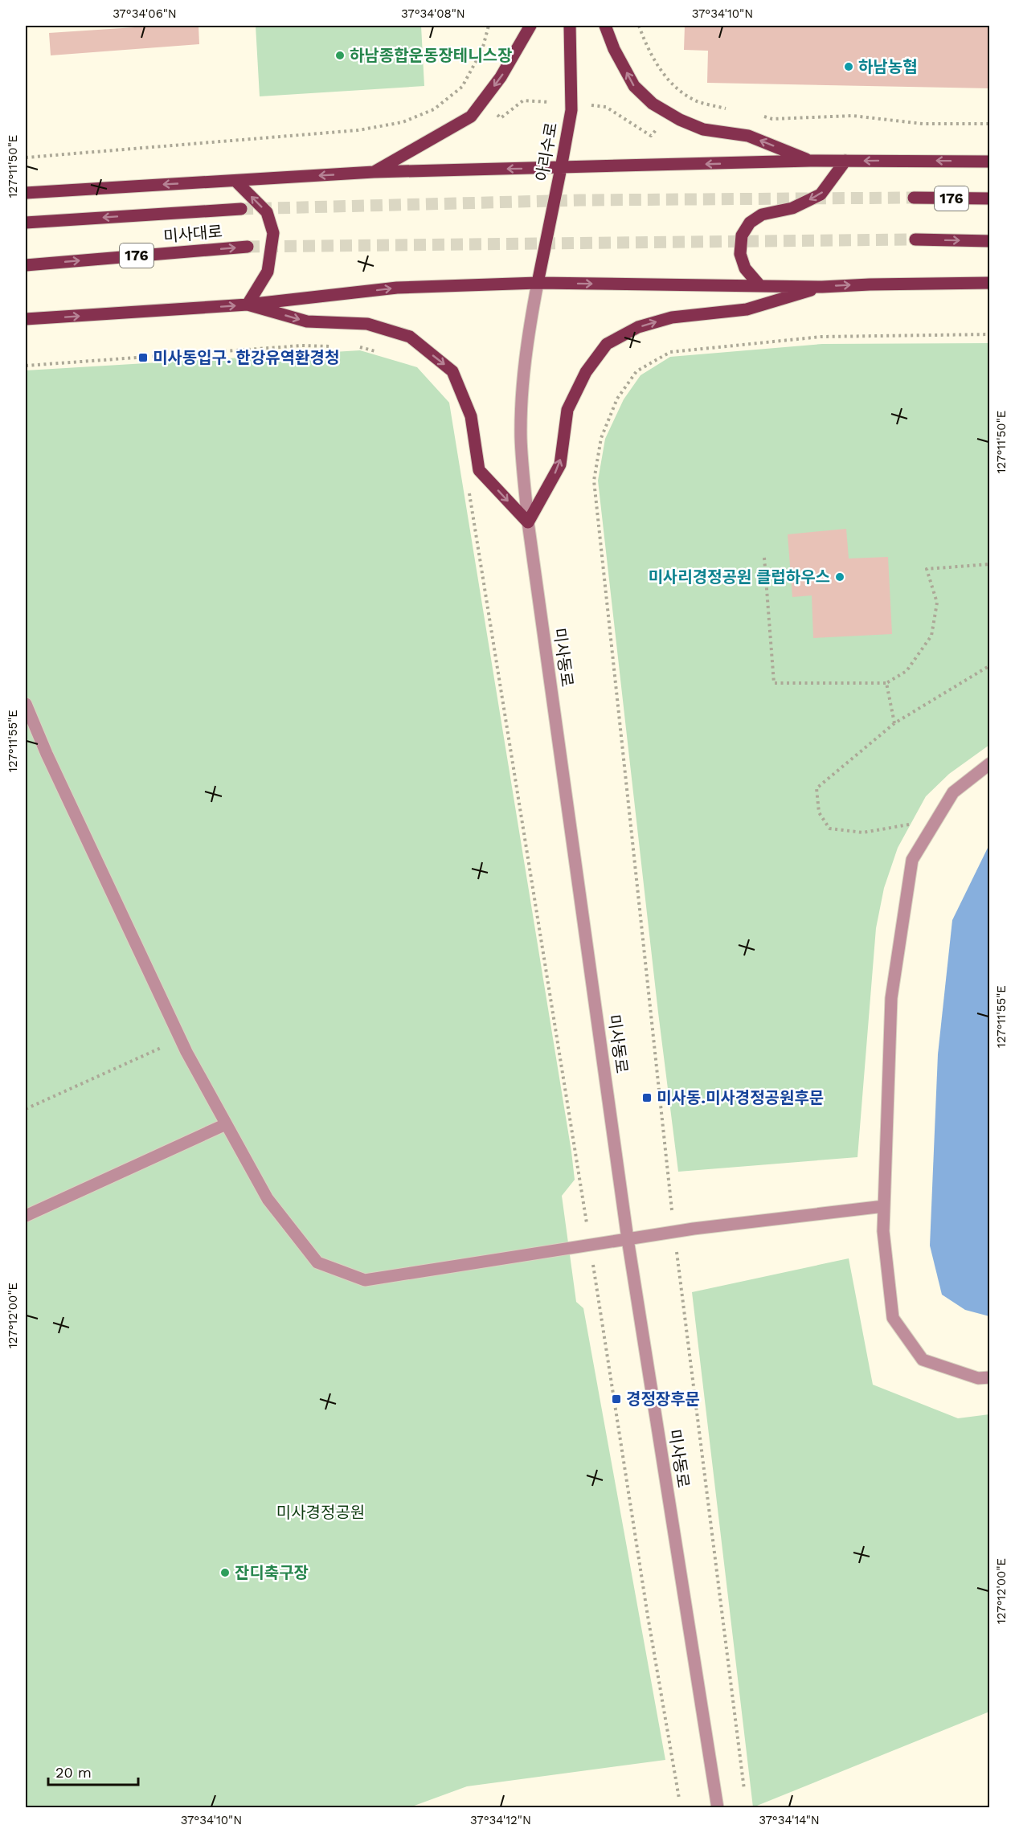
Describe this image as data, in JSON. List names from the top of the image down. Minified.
{"streets":{"main road":["아리수로","176","미사대로"],"street":["미사동로"]},"crossings":[["아리수로","미사동로"]],"parks":["미사경정공원"],"places":{"other":["하남종합운동장테니스장","하남농협","미사리경정공원 클럽하우스","잔디축구장"],"transit":["미사동입구. 한강유역환경청","미사동.미사경정공원후문","경정장후문"]},"scale_bar":"20 m","coordinates":["37°34'06\"N","37°34'08\"N","37°34'10\"N","127°11'50\"E","127°11'55\"E","127°12'00\"E","37°34'12\"N","37°34'14\"N"]}
